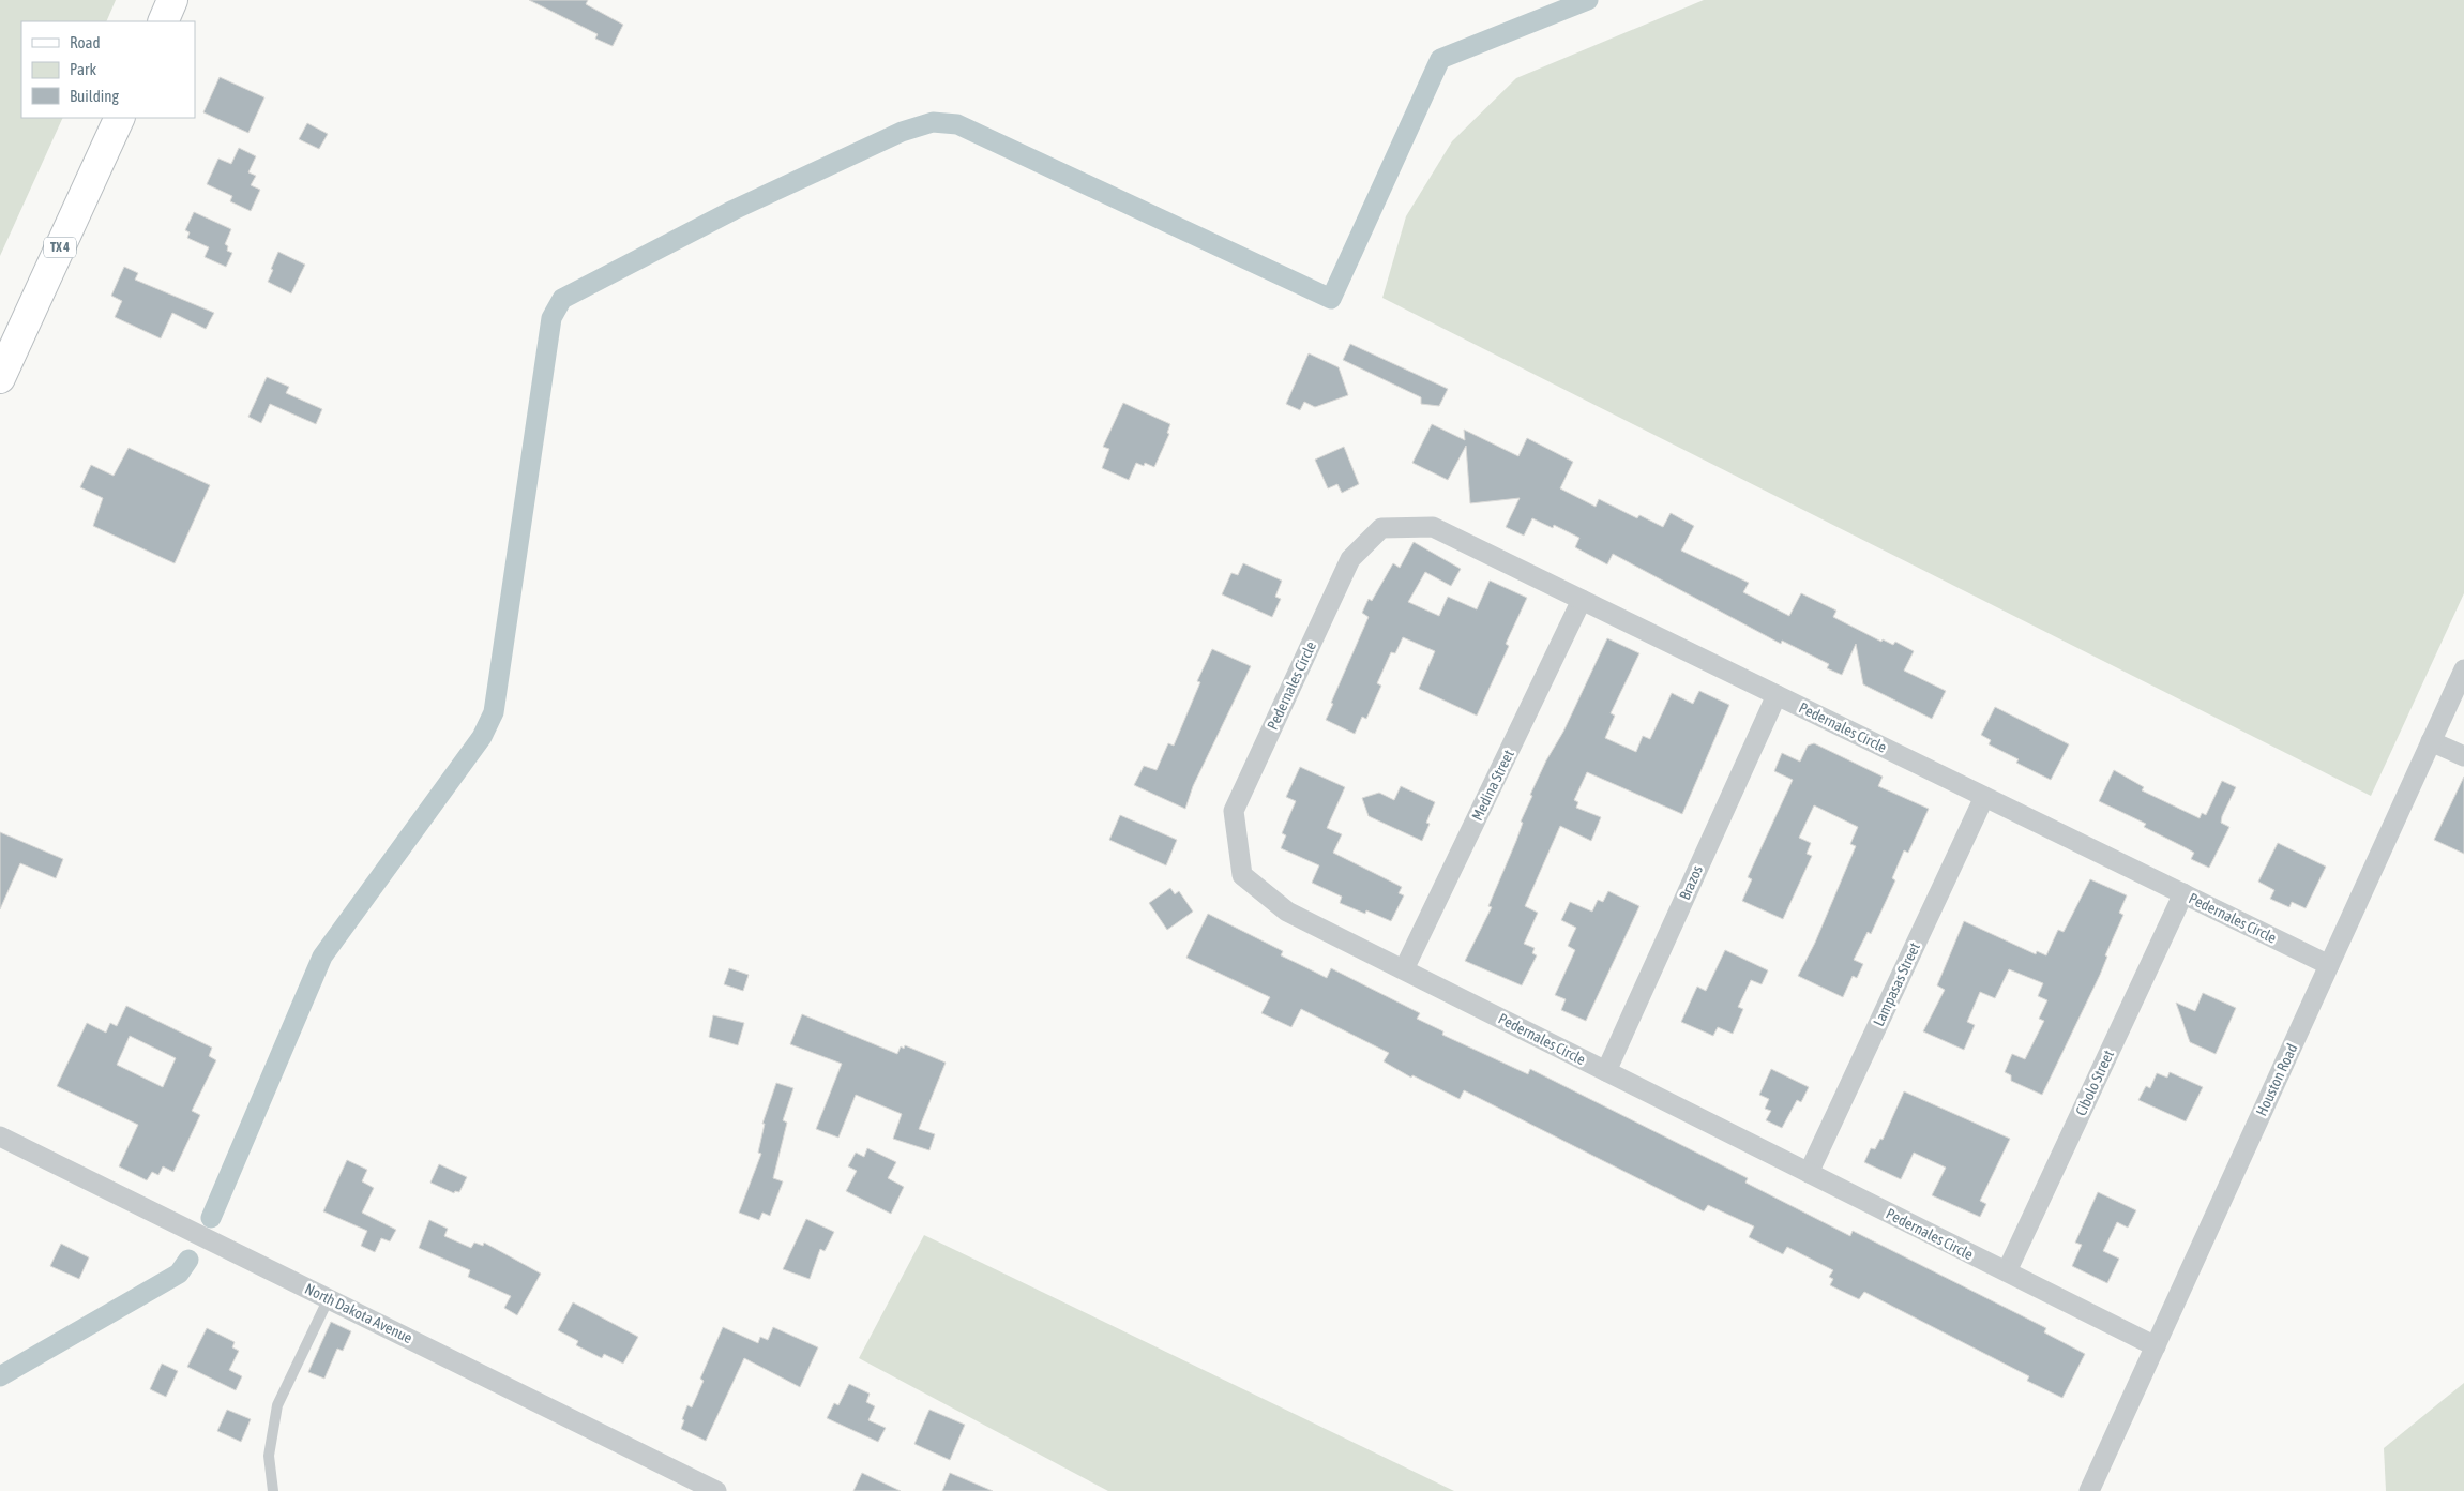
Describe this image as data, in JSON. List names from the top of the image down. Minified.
{"streets":{"main road":["TX 4"],"street":["Pedernales Circle","Medina Street","Brazos","Lampasas Street","Houston Road","Cibolo Street","North Dakota Avenue"]},"crossings":[["Pedernales Circle","Medina Street"],["Pedernales Circle","Brazos"],["Pedernales Circle","Lampasas Street"],["Pedernales Circle","Houston Road"],["Pedernales Circle","Cibolo Street"]],"legend":["Road","Park","Building"]}
